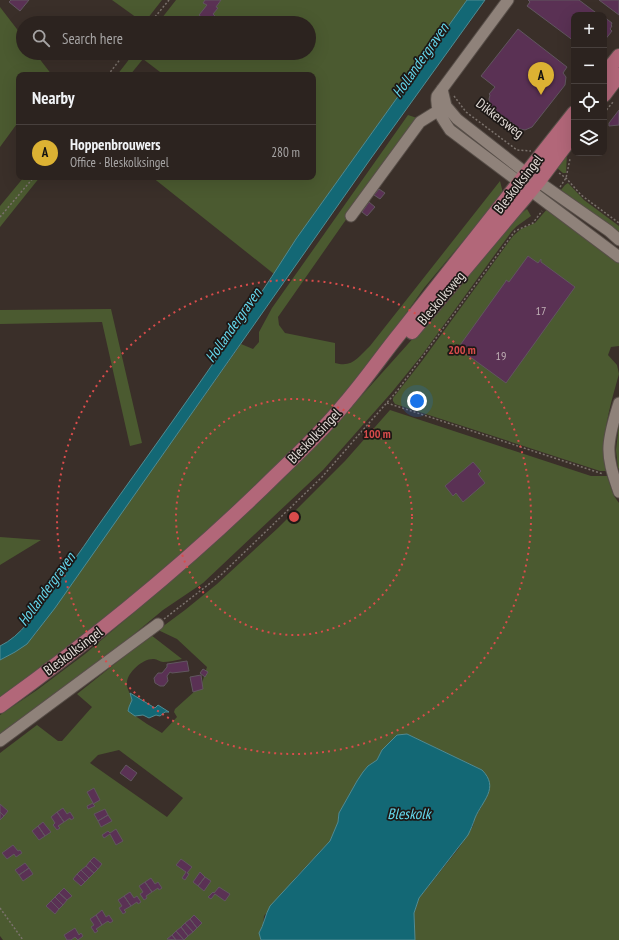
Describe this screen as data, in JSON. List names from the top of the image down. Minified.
{"streets":{"main road":["Bleskolksingel"],"path":["Dikkersweg"]},"crossings":[["Dikkersweg","Bleskolksingel"]],"water":["Hollandergraven","Bleskolk"],"house_numbers":["17","19"],"page":{"map_buttons":["+","−"],"search":"Search here","pins":"A","heading":"Nearby","list":[{"mark":"A","name":"Hoppenbrouwers","note":"Office · Bleskolksingel","value":"280 m"}]},"rings":["200 m","100 m"]}
